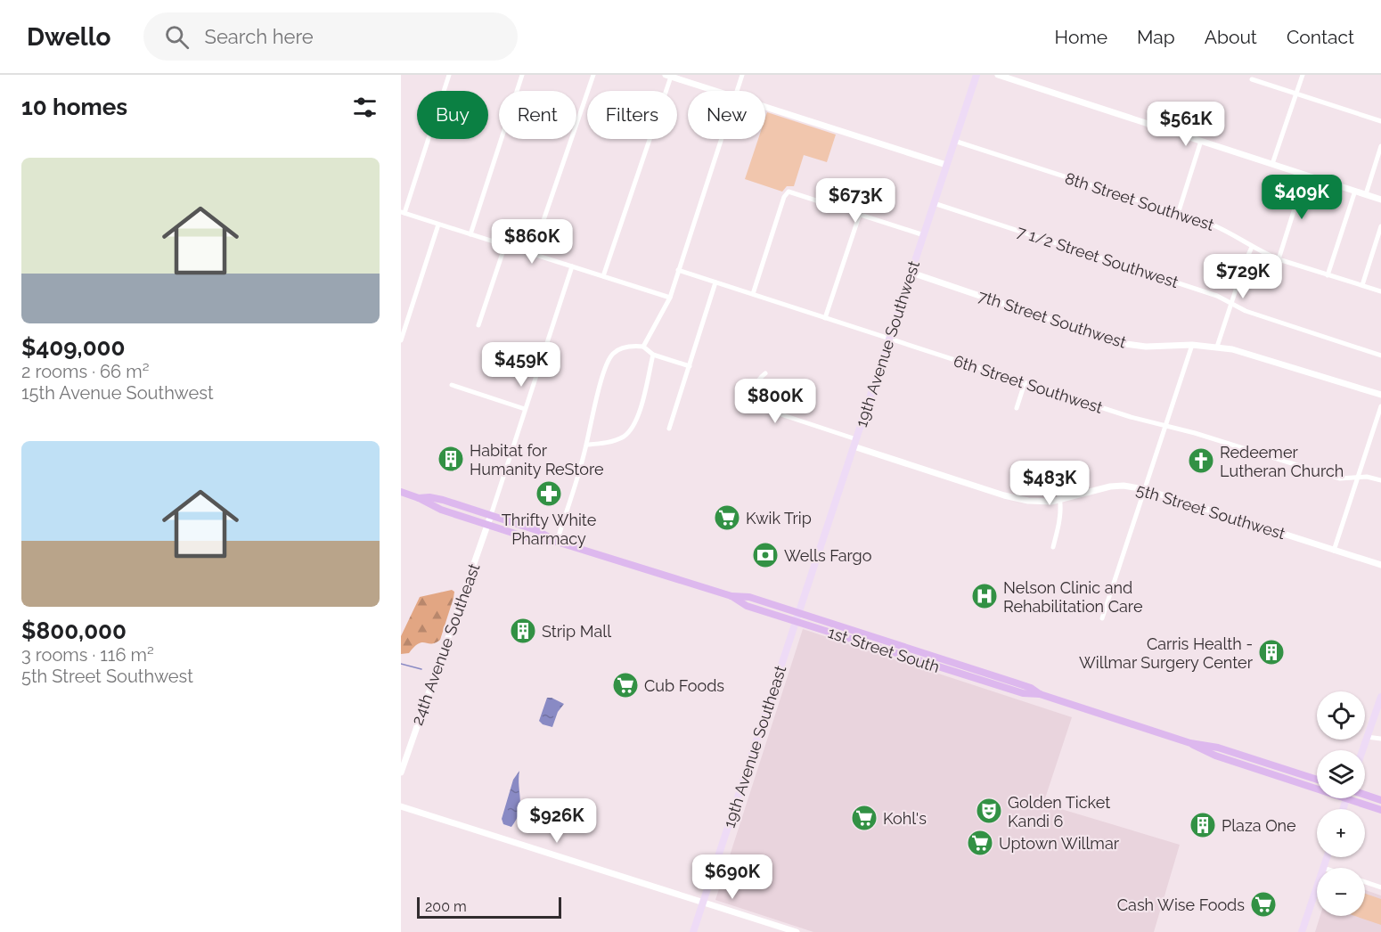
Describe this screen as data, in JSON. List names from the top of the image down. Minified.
{"streets":{"main road":["19th Avenue Southwest","1st Street South","19th Avenue Southeast"],"street":["8th Street Southwest","7 1/2 Street Southwest","7th Street Southwest","6th Street Southwest","5th Street Southwest","24th Avenue Southeast"]},"crossings":[["8th Street Southwest","19th Avenue Southwest"],["7 1/2 Street Southwest","19th Avenue Southwest"],["7th Street Southwest","19th Avenue Southwest"],["19th Avenue Southwest","6th Street Southwest"],["19th Avenue Southwest","5th Street Southwest"],["19th Avenue Southwest","1st Street South"],["19th Avenue Southwest","19th Avenue Southeast"],["24th Avenue Southeast","1st Street South"],["1st Street South","19th Avenue Southeast"]],"places":{"building":["Habitat for Humanity ReStore","Strip Mall","Carris Health - Willmar Surgery Center","Plaza One"],"church":["Redeemer Lutheran Church"],"pharmacy":["Thrifty White Pharmacy"],"supermarket":["Kwik Trip","Cub Foods","Kohl's","Uptown Willmar","Cash Wise Foods"],"bank":["Wells Fargo"],"hospital":["Nelson Clinic and Rehabilitation Care"],"theatre":["Golden Ticket Kandi 6"]},"scale_bar":"200 m","page":{"header":"Dwello","search":"Search here","nav":["Home","Map","About","Contact"],"heading":"10 homes","chip":["Buy","Rent","Filters","New"],"price":["$561K","$409K","$673K","$860K","$729K","$459K","$800K","$483K","$926K","$690K"],"list":[{"name":"$409,000","note":"2 rooms · 66 m² · 15th Avenue Southwest"},{"name":"$800,000","note":"3 rooms · 116 m² · 5th Street Southwest"}],"map_buttons":["+","−"],"scale":"200 m"}}
